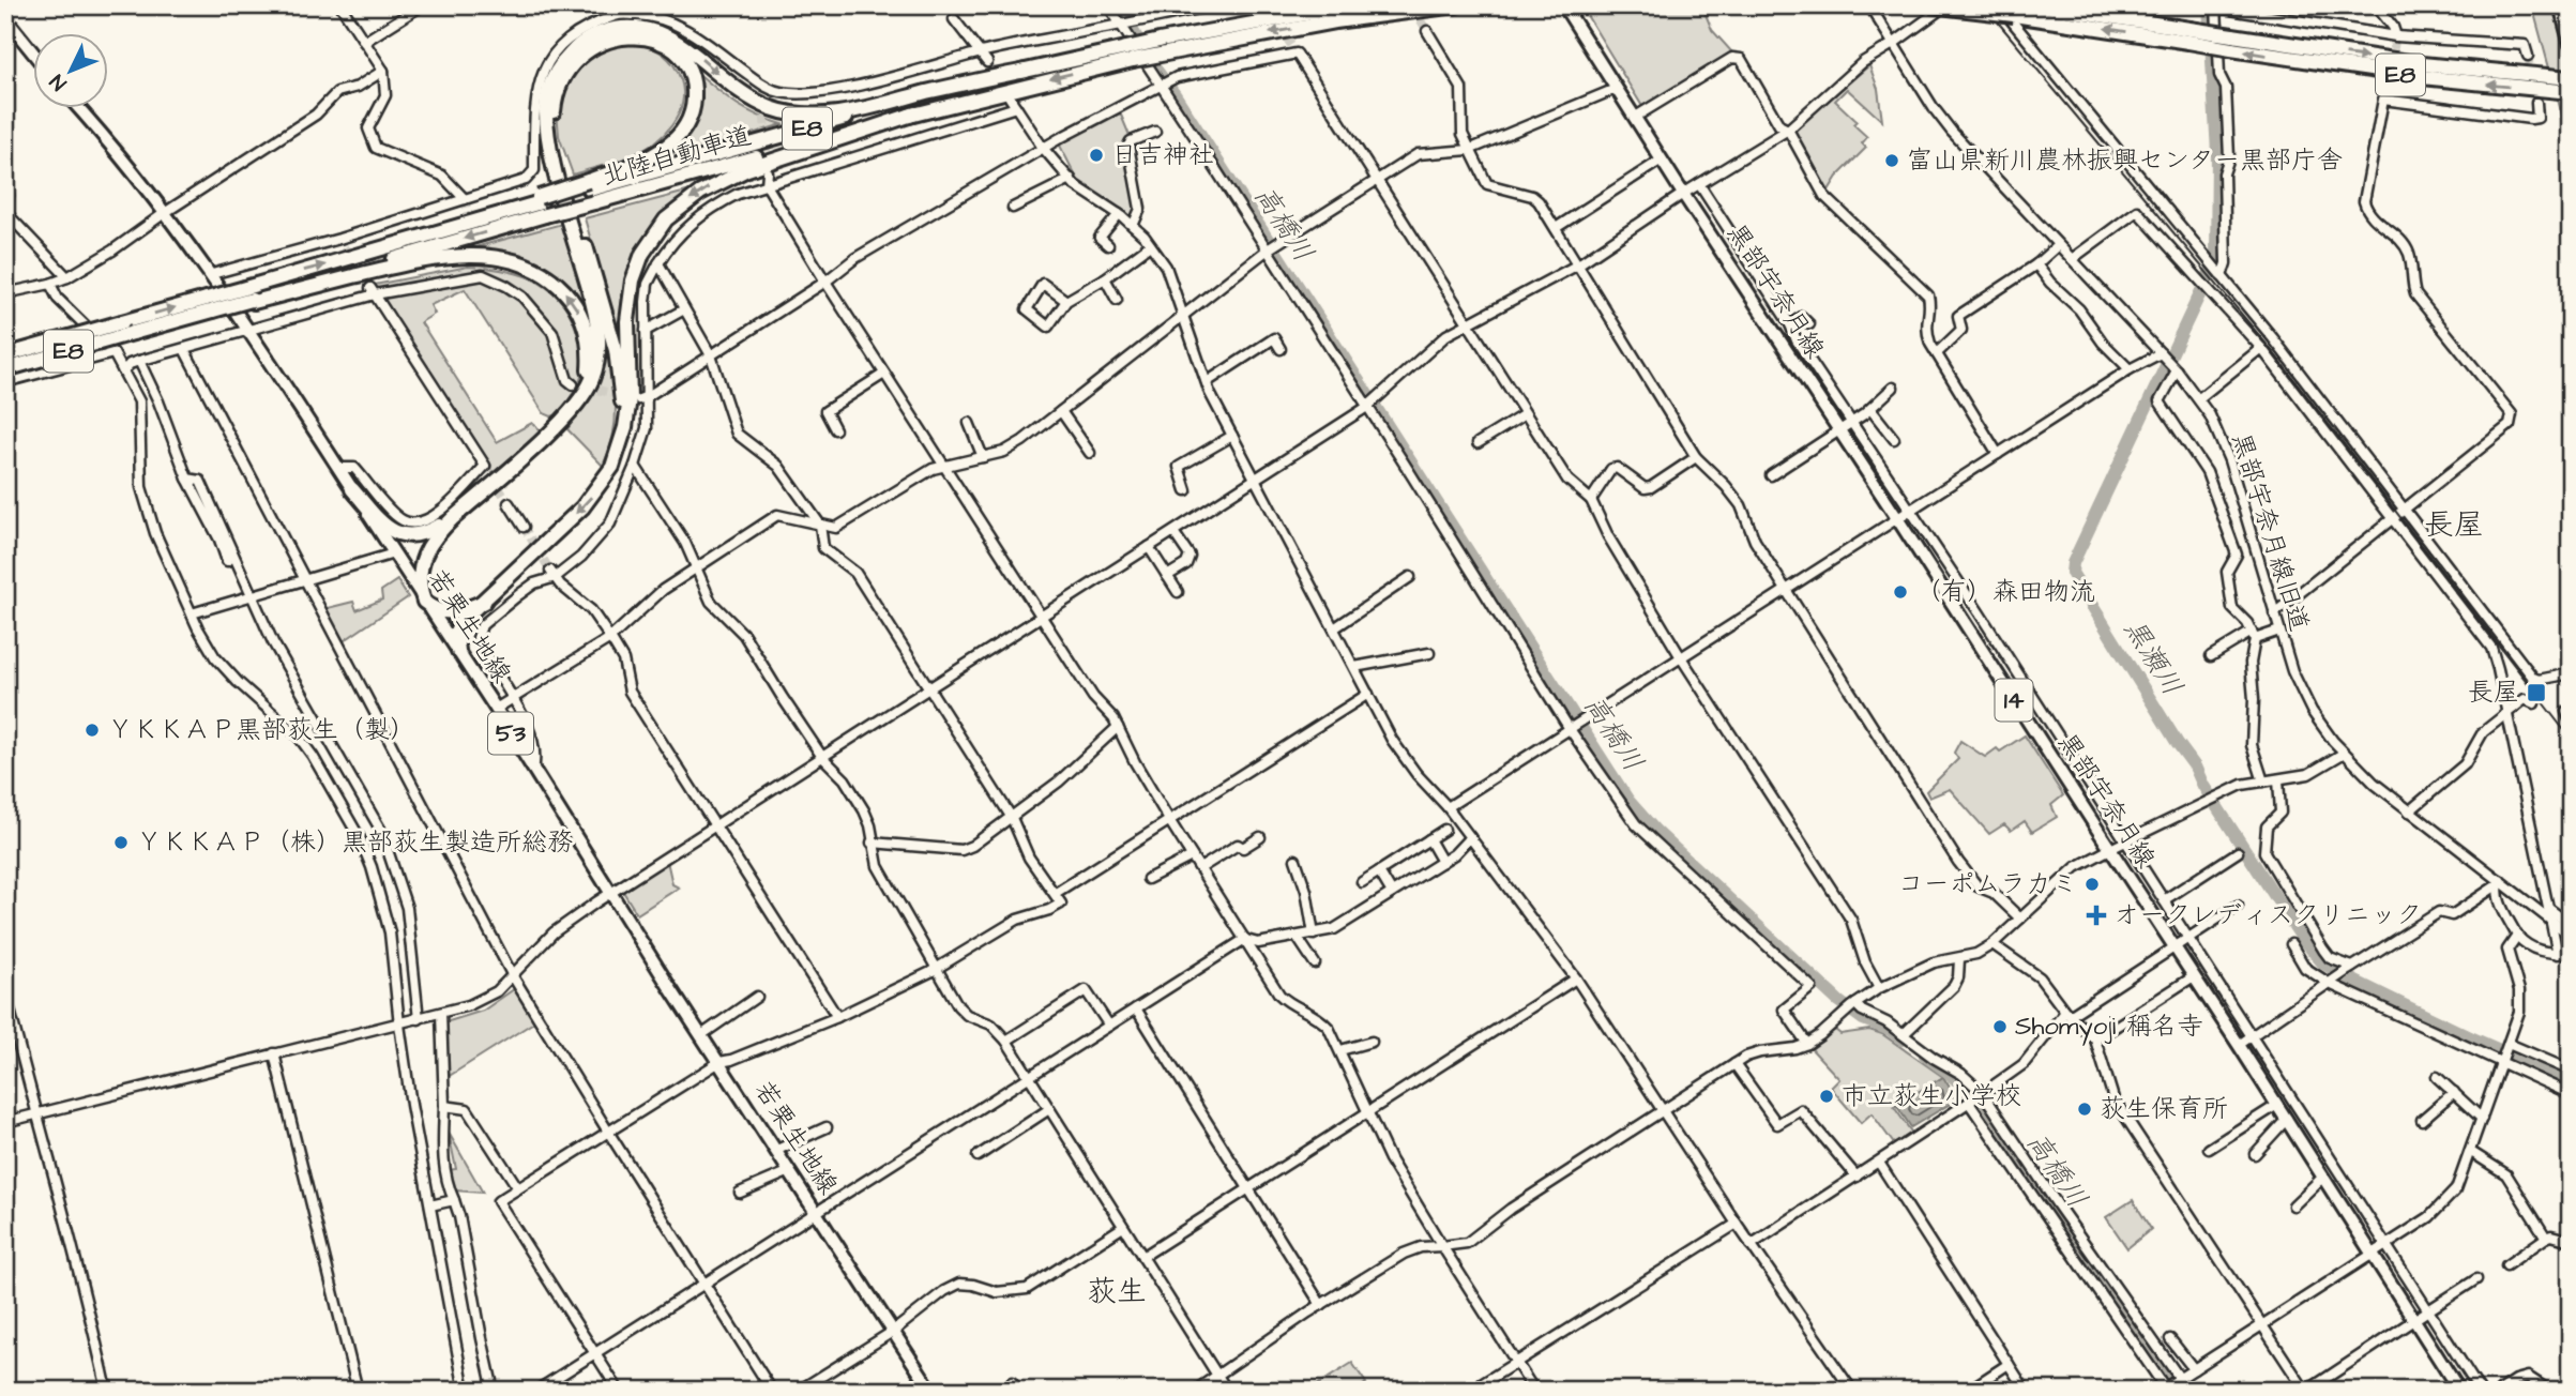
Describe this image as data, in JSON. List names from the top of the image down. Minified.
{"streets":{"highway":["E8","北陸自動車道"],"main road":["黒部宇奈月線","若栗生地線","14","53"],"street":["黒部宇奈月線旧道"]},"districts":["長屋","荻生"],"water":["高橋川","黒瀬川"],"places":{"other":["日吉神社","富山県新川農林振興センター黒部庁舎","（有）森田物流","ＹＫＫＡＰ黒部荻生（製）","ＹＫＫＡＰ（株）黒部荻生製造所総務","コーポムラカミ","Shomyoji 稱名寺","市立荻生小学校","荻生保育所"],"transit":["長屋"],"health":["オークレディスクリニック"]},"north":"bottom left"}
